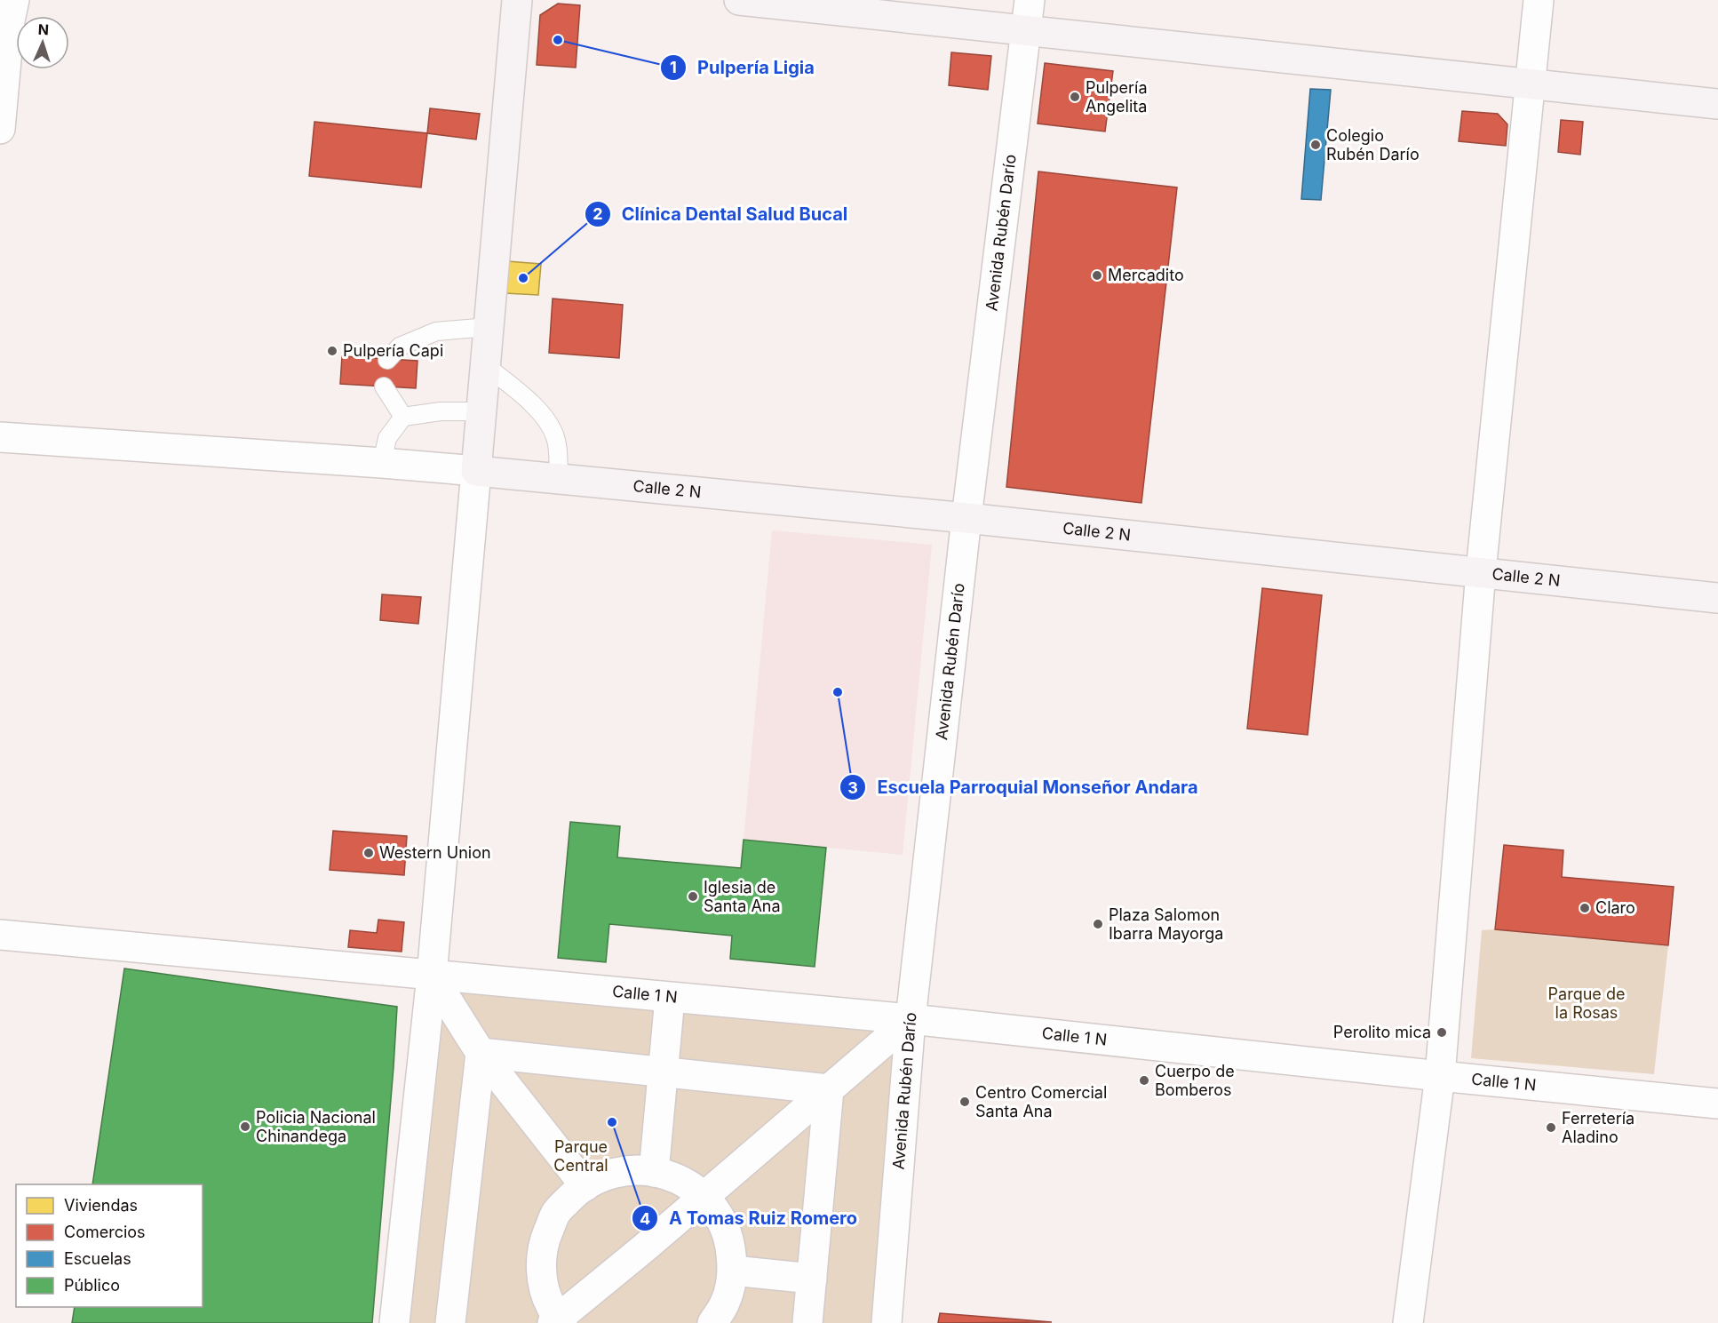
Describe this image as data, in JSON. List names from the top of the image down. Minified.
{"streets":{"street":["Avenida Rubén Darío","Calle 2 N","Calle 1 N"]},"crossings":[["Avenida Rubén Darío","Calle 2 N"],["Avenida Rubén Darío","Calle 1 N"]],"parks":["Parque de la Rosas","Parque Central"],"places":["Pulpería Ligia","Pulpería Angelita","Colegio Rubén Darío","Mercadito","Clínica Dental Salud Bucal","Pulpería Capi","Escuela Parroquial Monseñor Andara","Western Union","Iglesia de Santa Ana","Claro","Plaza Salomon Ibarra Mayorga","Perolito mica","Cuerpo de Bomberos","Centro Comercial Santa Ana","A Tomas Ruiz Romero","Policia Nacional Chinandega","Ferretería Aladino"],"legend":["Viviendas","Comercios","Escuelas","Público"],"north":"top"}
